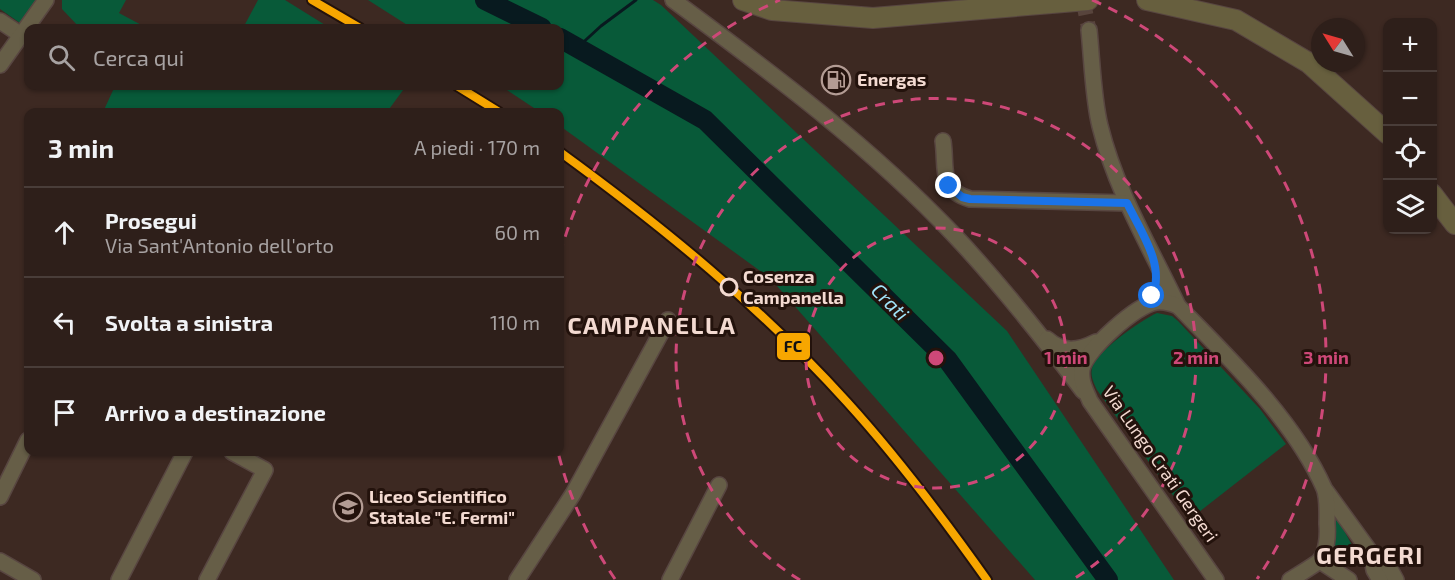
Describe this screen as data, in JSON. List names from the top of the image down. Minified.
{"streets":{"street":["Via Lungo Crati Gergeri"]},"districts":["CAMPANELLA","GERGERI"],"water":["Crati"],"places":{"fuel station":["Energas"],"other":["Cosenza Campanella"],"school or university":["Liceo Scientifico Statale \"E. Fermi\""]},"lines":["transit line FC"],"north":"top left","page":{"map_buttons":["+","−"],"search":"Cerca qui","heading":["3 min","A piedi · 170 m"],"list":[["Prosegui","Via Sant'Antonio dell'orto","60 m"],["Svolta a sinistra","110 m"],"Arrivo a destinazione"]},"rings":["1 min","2 min","3 min"]}
